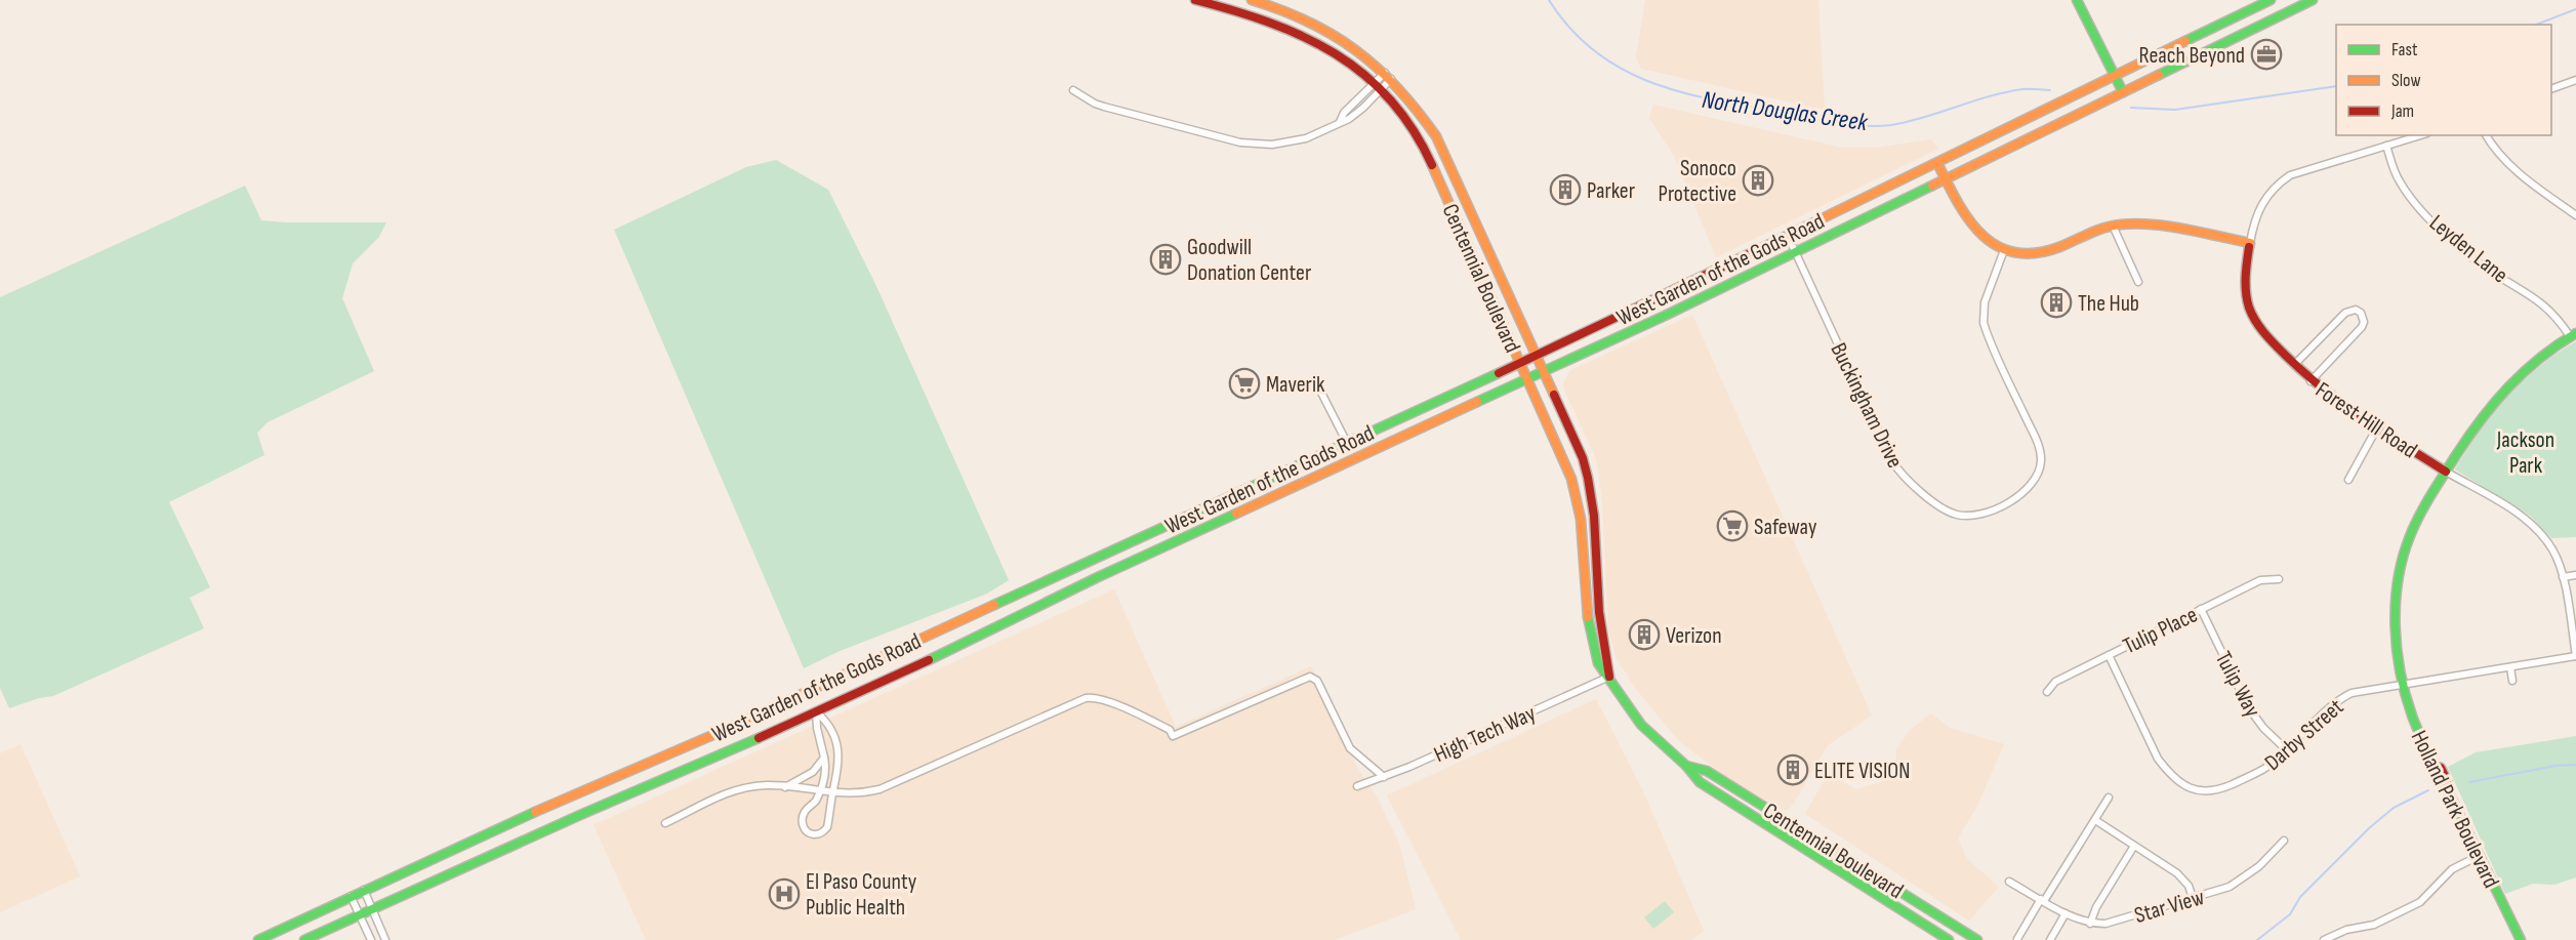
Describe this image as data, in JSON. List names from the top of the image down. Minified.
{"streets":{"main road":["West Garden of the Gods Road","Centennial Boulevard","Forest Hill Road","Holland Park Boulevard"],"street":["Leyden Lane","Buckingham Drive","Tulip Place","Tulip Way","High Tech Way","Darby Street","Star View"]},"crossings":[["Leyden Lane","Holland Park Boulevard"],["West Garden of the Gods Road","Centennial Boulevard"],["West Garden of the Gods Road","Buckingham Drive"],["Centennial Boulevard","High Tech Way"],["Forest Hill Road","Darby Street"],["Forest Hill Road","Holland Park Boulevard"],["Tulip Place","Tulip Way"],["Tulip Place","Darby Street"],["Tulip Way","Darby Street"],["Darby Street","Holland Park Boulevard"]],"water":["North Douglas Creek"],"parks":["Jackson Park"],"places":{"office":["Reach Beyond"],"building":["Sonoco Protective","Parker","Goodwill Donation Center","The Hub","Verizon","ELITE VISION"],"supermarket":["Maverik","Safeway"],"hospital":["El Paso County Public Health"]},"legend":["Fast","Slow","Jam"]}
